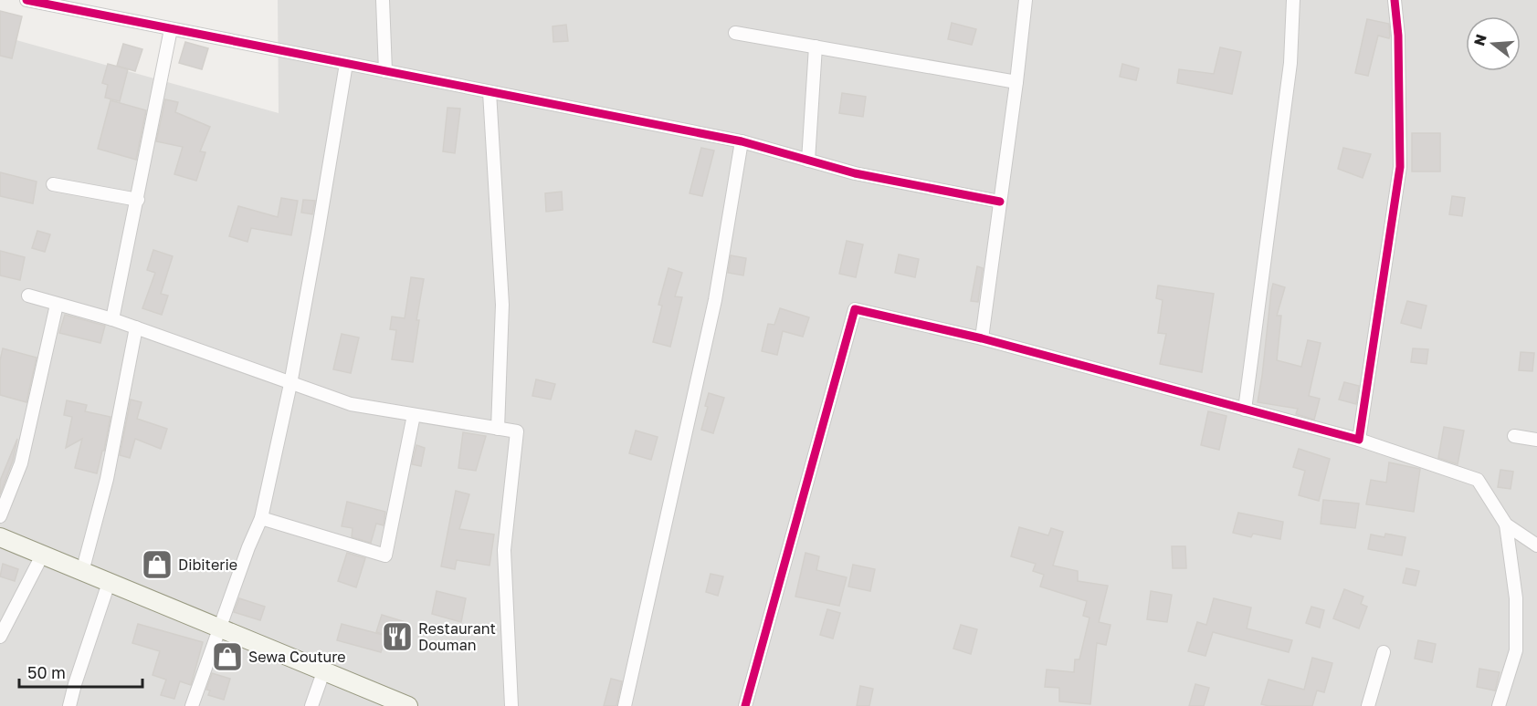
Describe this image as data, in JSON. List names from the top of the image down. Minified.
{"places":{"shop":["Dibiterie","Sewa Couture"],"restaurant":["Restaurant Douman"]},"scale_bar":"50 m","north":"left"}
